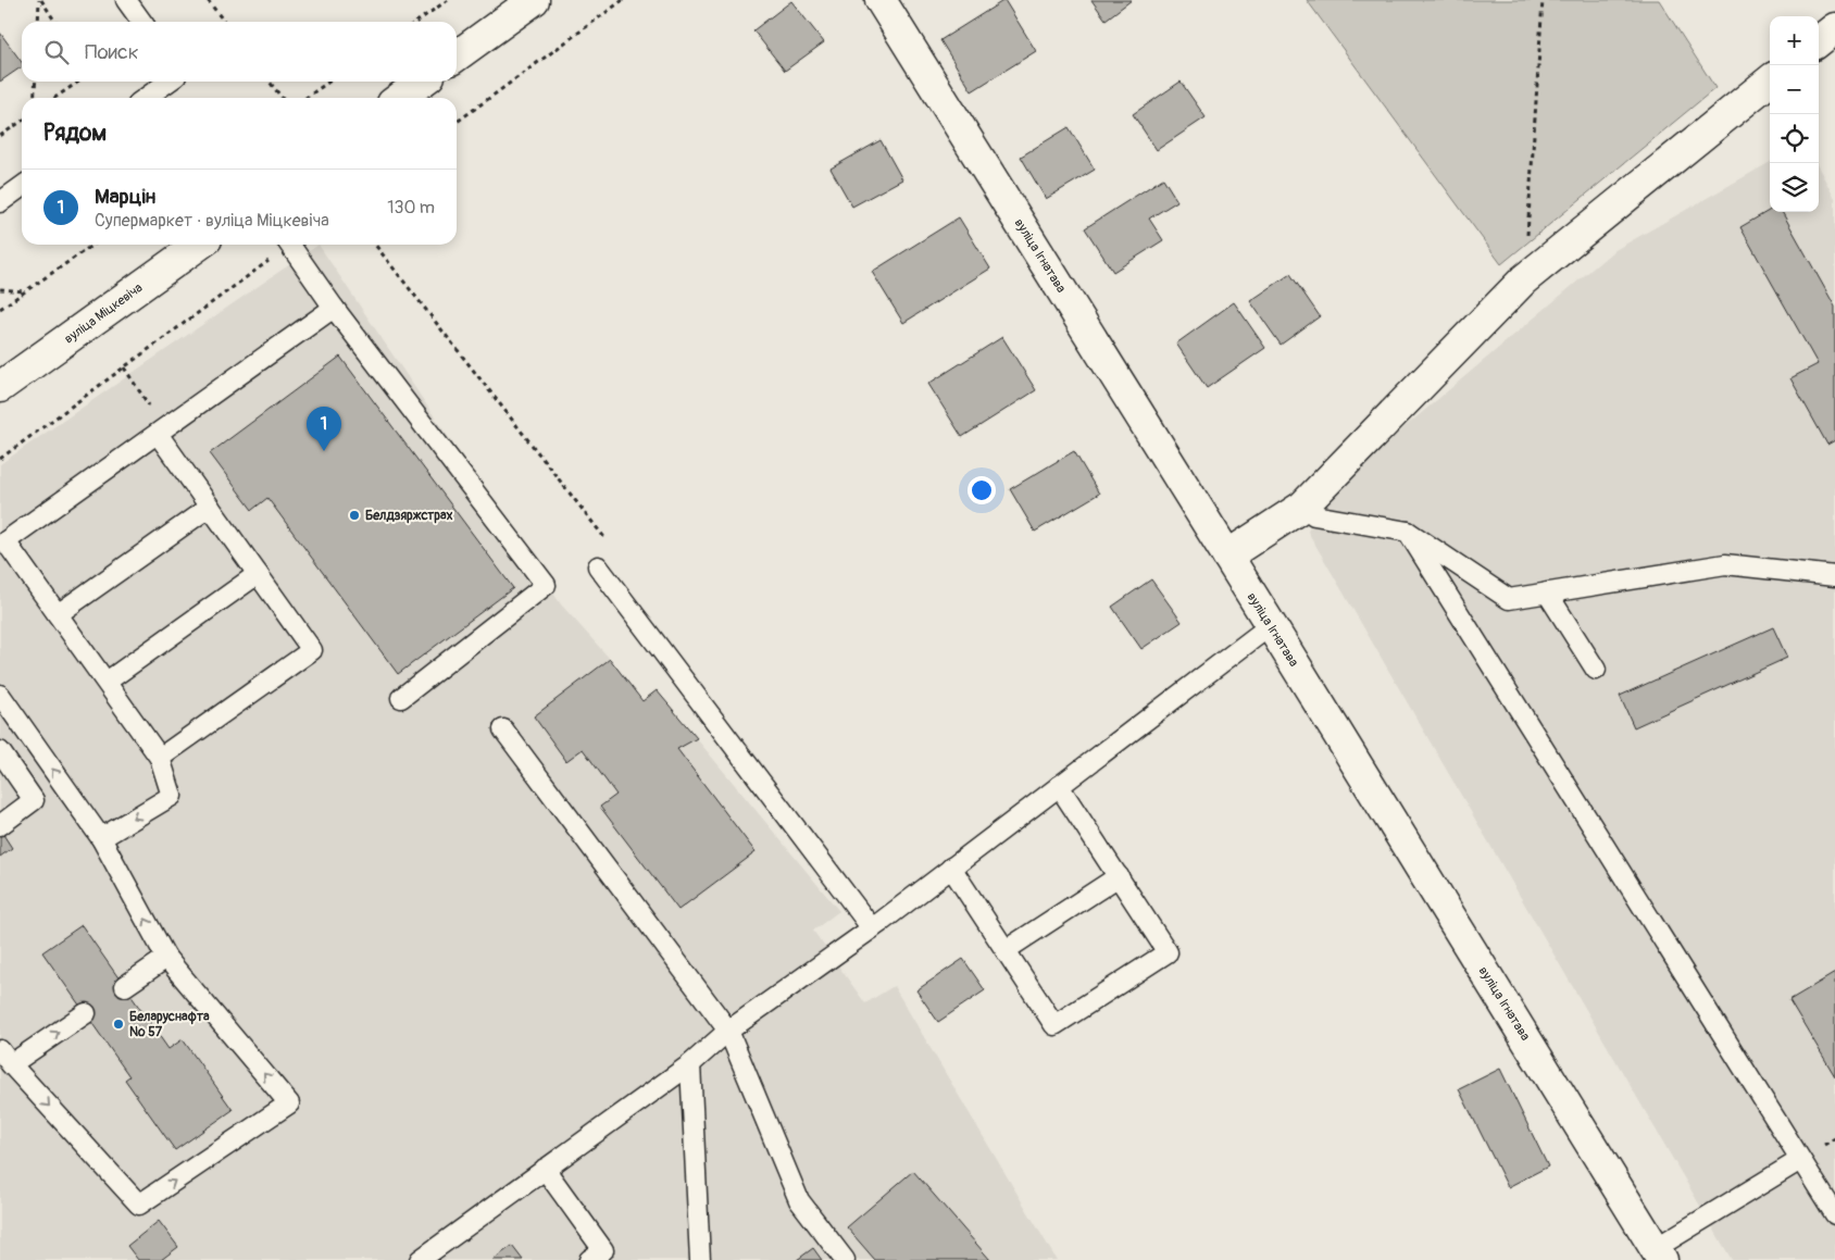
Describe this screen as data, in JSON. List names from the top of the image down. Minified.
{"streets":{"street":["вуліца Ігнатава","вуліца Міцкевіча"]},"places":["Белдзяржстрах","Беларуснафта № 57"],"page":{"map_buttons":["+","−"],"search":"Поиск","heading":"Рядом","list":[{"mark":"1","name":"Марцін","note":"Супермаркет · вуліца Міцкевіча","value":"130 m"}],"pins":"1"}}
